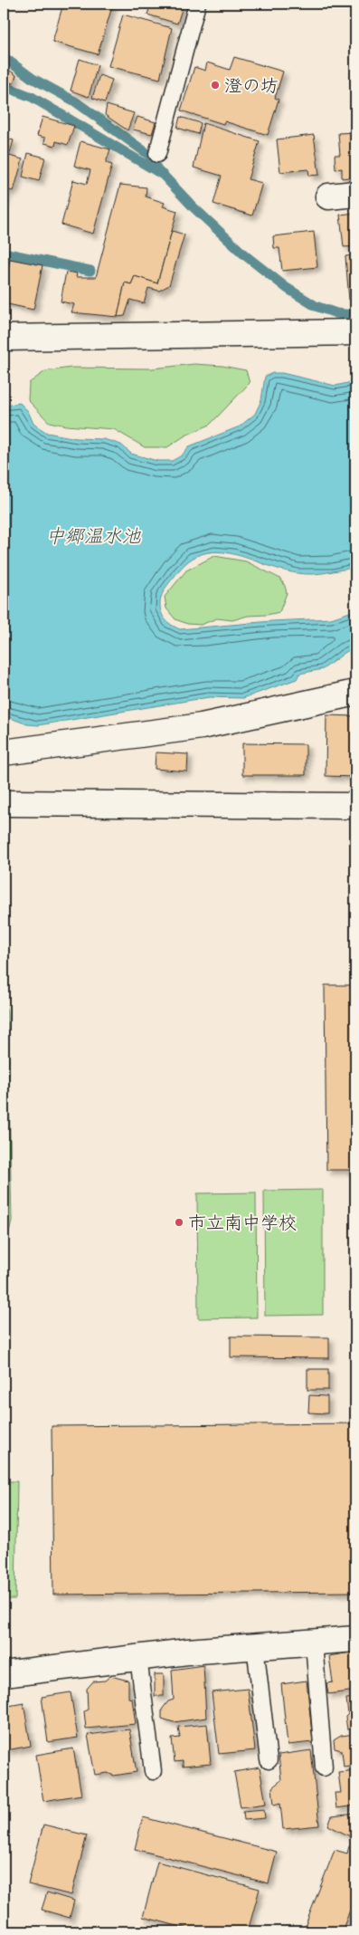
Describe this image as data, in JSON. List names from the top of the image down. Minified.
{"water":["中郷温水池"],"places":["澄の坊","市立南中学校"]}
